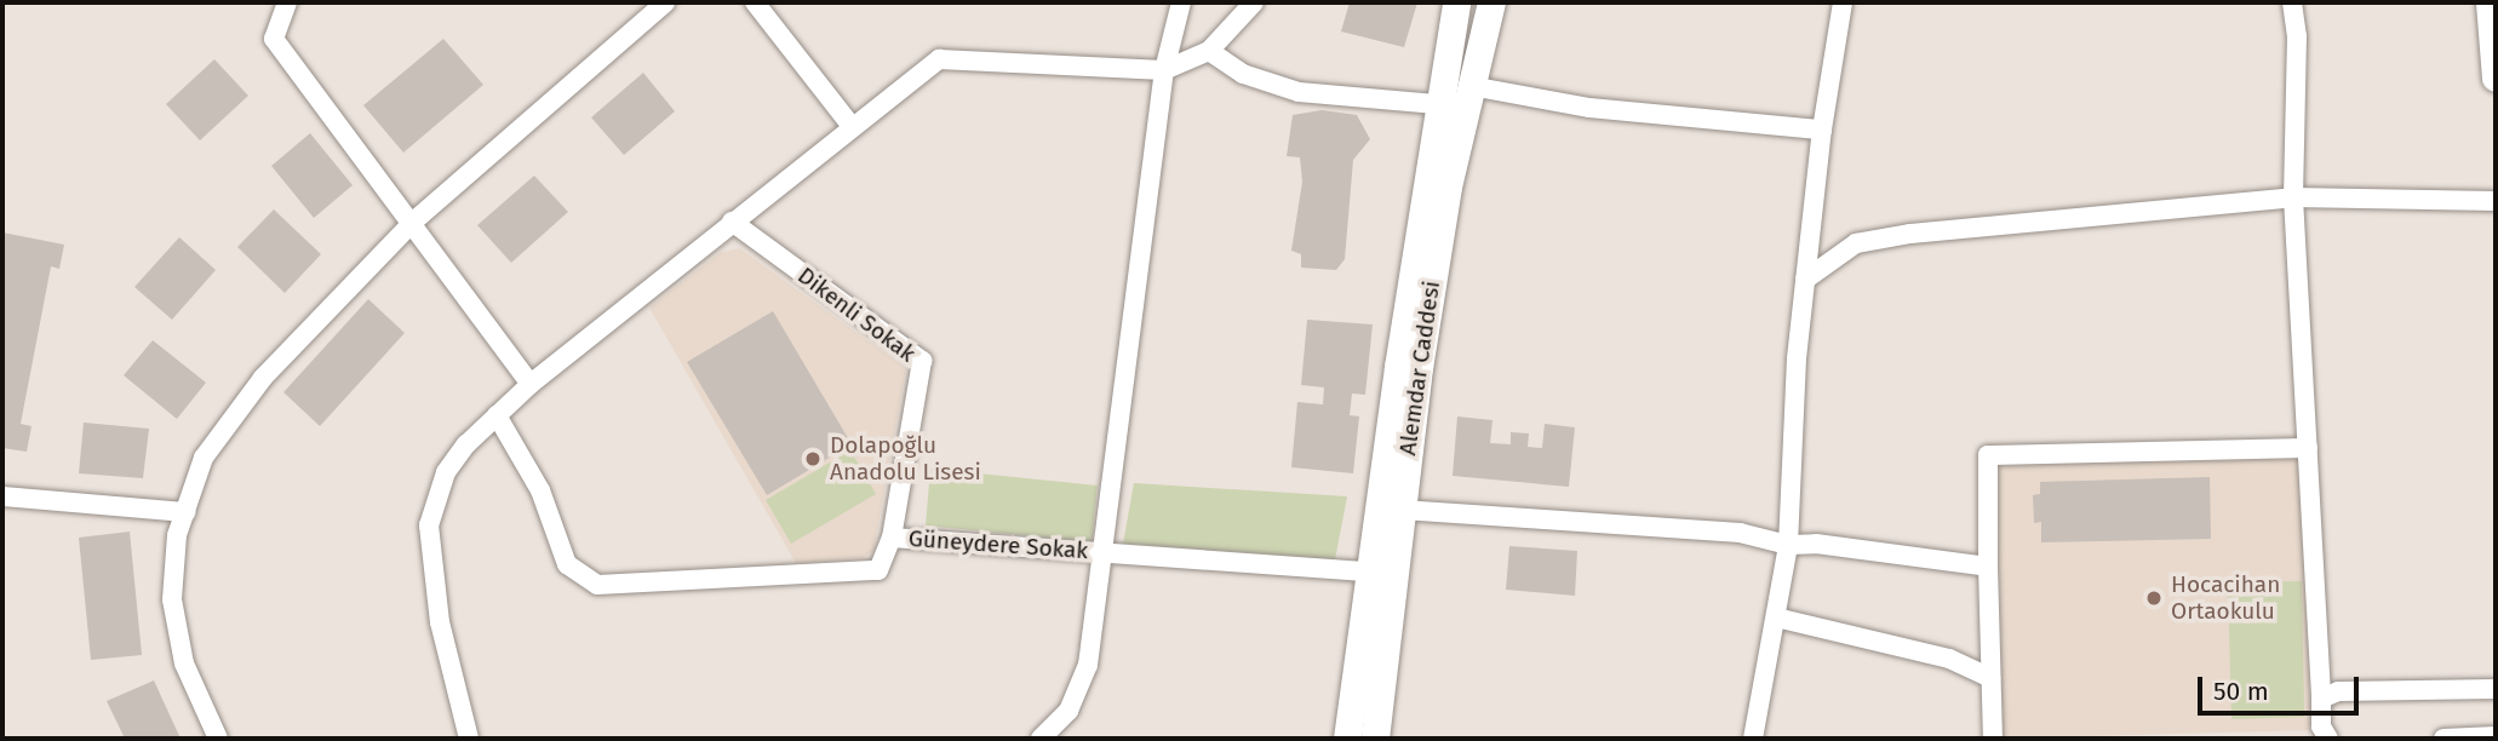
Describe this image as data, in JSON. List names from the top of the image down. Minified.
{"streets":{"main road":["Alemdar Caddesi"],"street":["Dikenli Sokak","Güneydere Sokak"]},"crossings":[["Dikenli Sokak","Güneydere Sokak"],["Alemdar Caddesi","Güneydere Sokak"]],"places":["Dolapoğlu Anadolu Lisesi","Hocacihan Ortaokulu"],"scale_bar":"50 m"}
